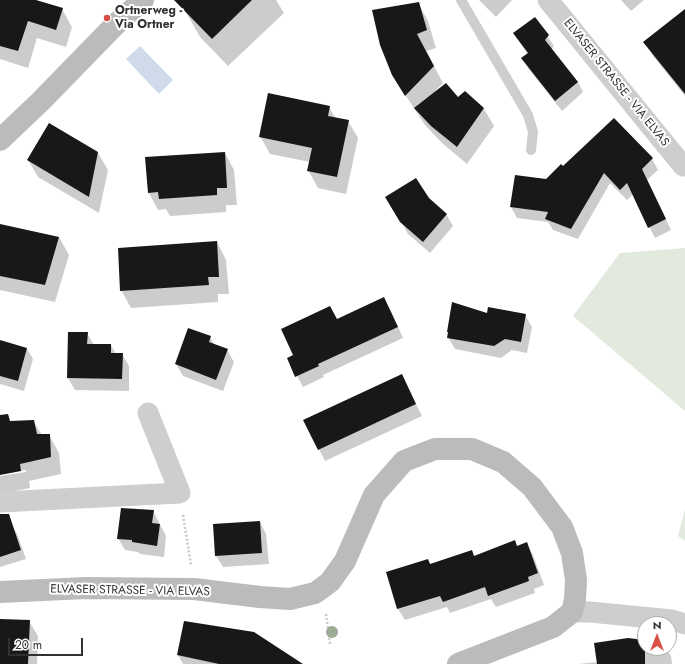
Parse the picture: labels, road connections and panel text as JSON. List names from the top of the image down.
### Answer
{
  "streets": {
    "street": ["ELVASER STRASSE - VIA ELVAS"]
  },
  "places": ["Ortnerweg - Via Ortner"],
  "scale_bar": "20 m",
  "north": "top"
}
